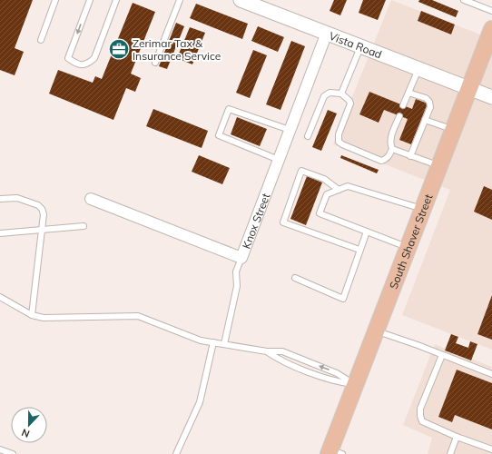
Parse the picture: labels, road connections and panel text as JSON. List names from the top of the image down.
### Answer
{
  "streets": {
    "main road": ["South Shaver Street"],
    "street": ["Vista Road", "Knox Street"]
  },
  "crossings": [
    ["Vista Road", "Knox Street"],
    ["Vista Road", "South Shaver Street"]
  ],
  "places": {
    "office": ["Zerimar Tax & Insurance Service"]
  },
  "north": "bottom"
}
